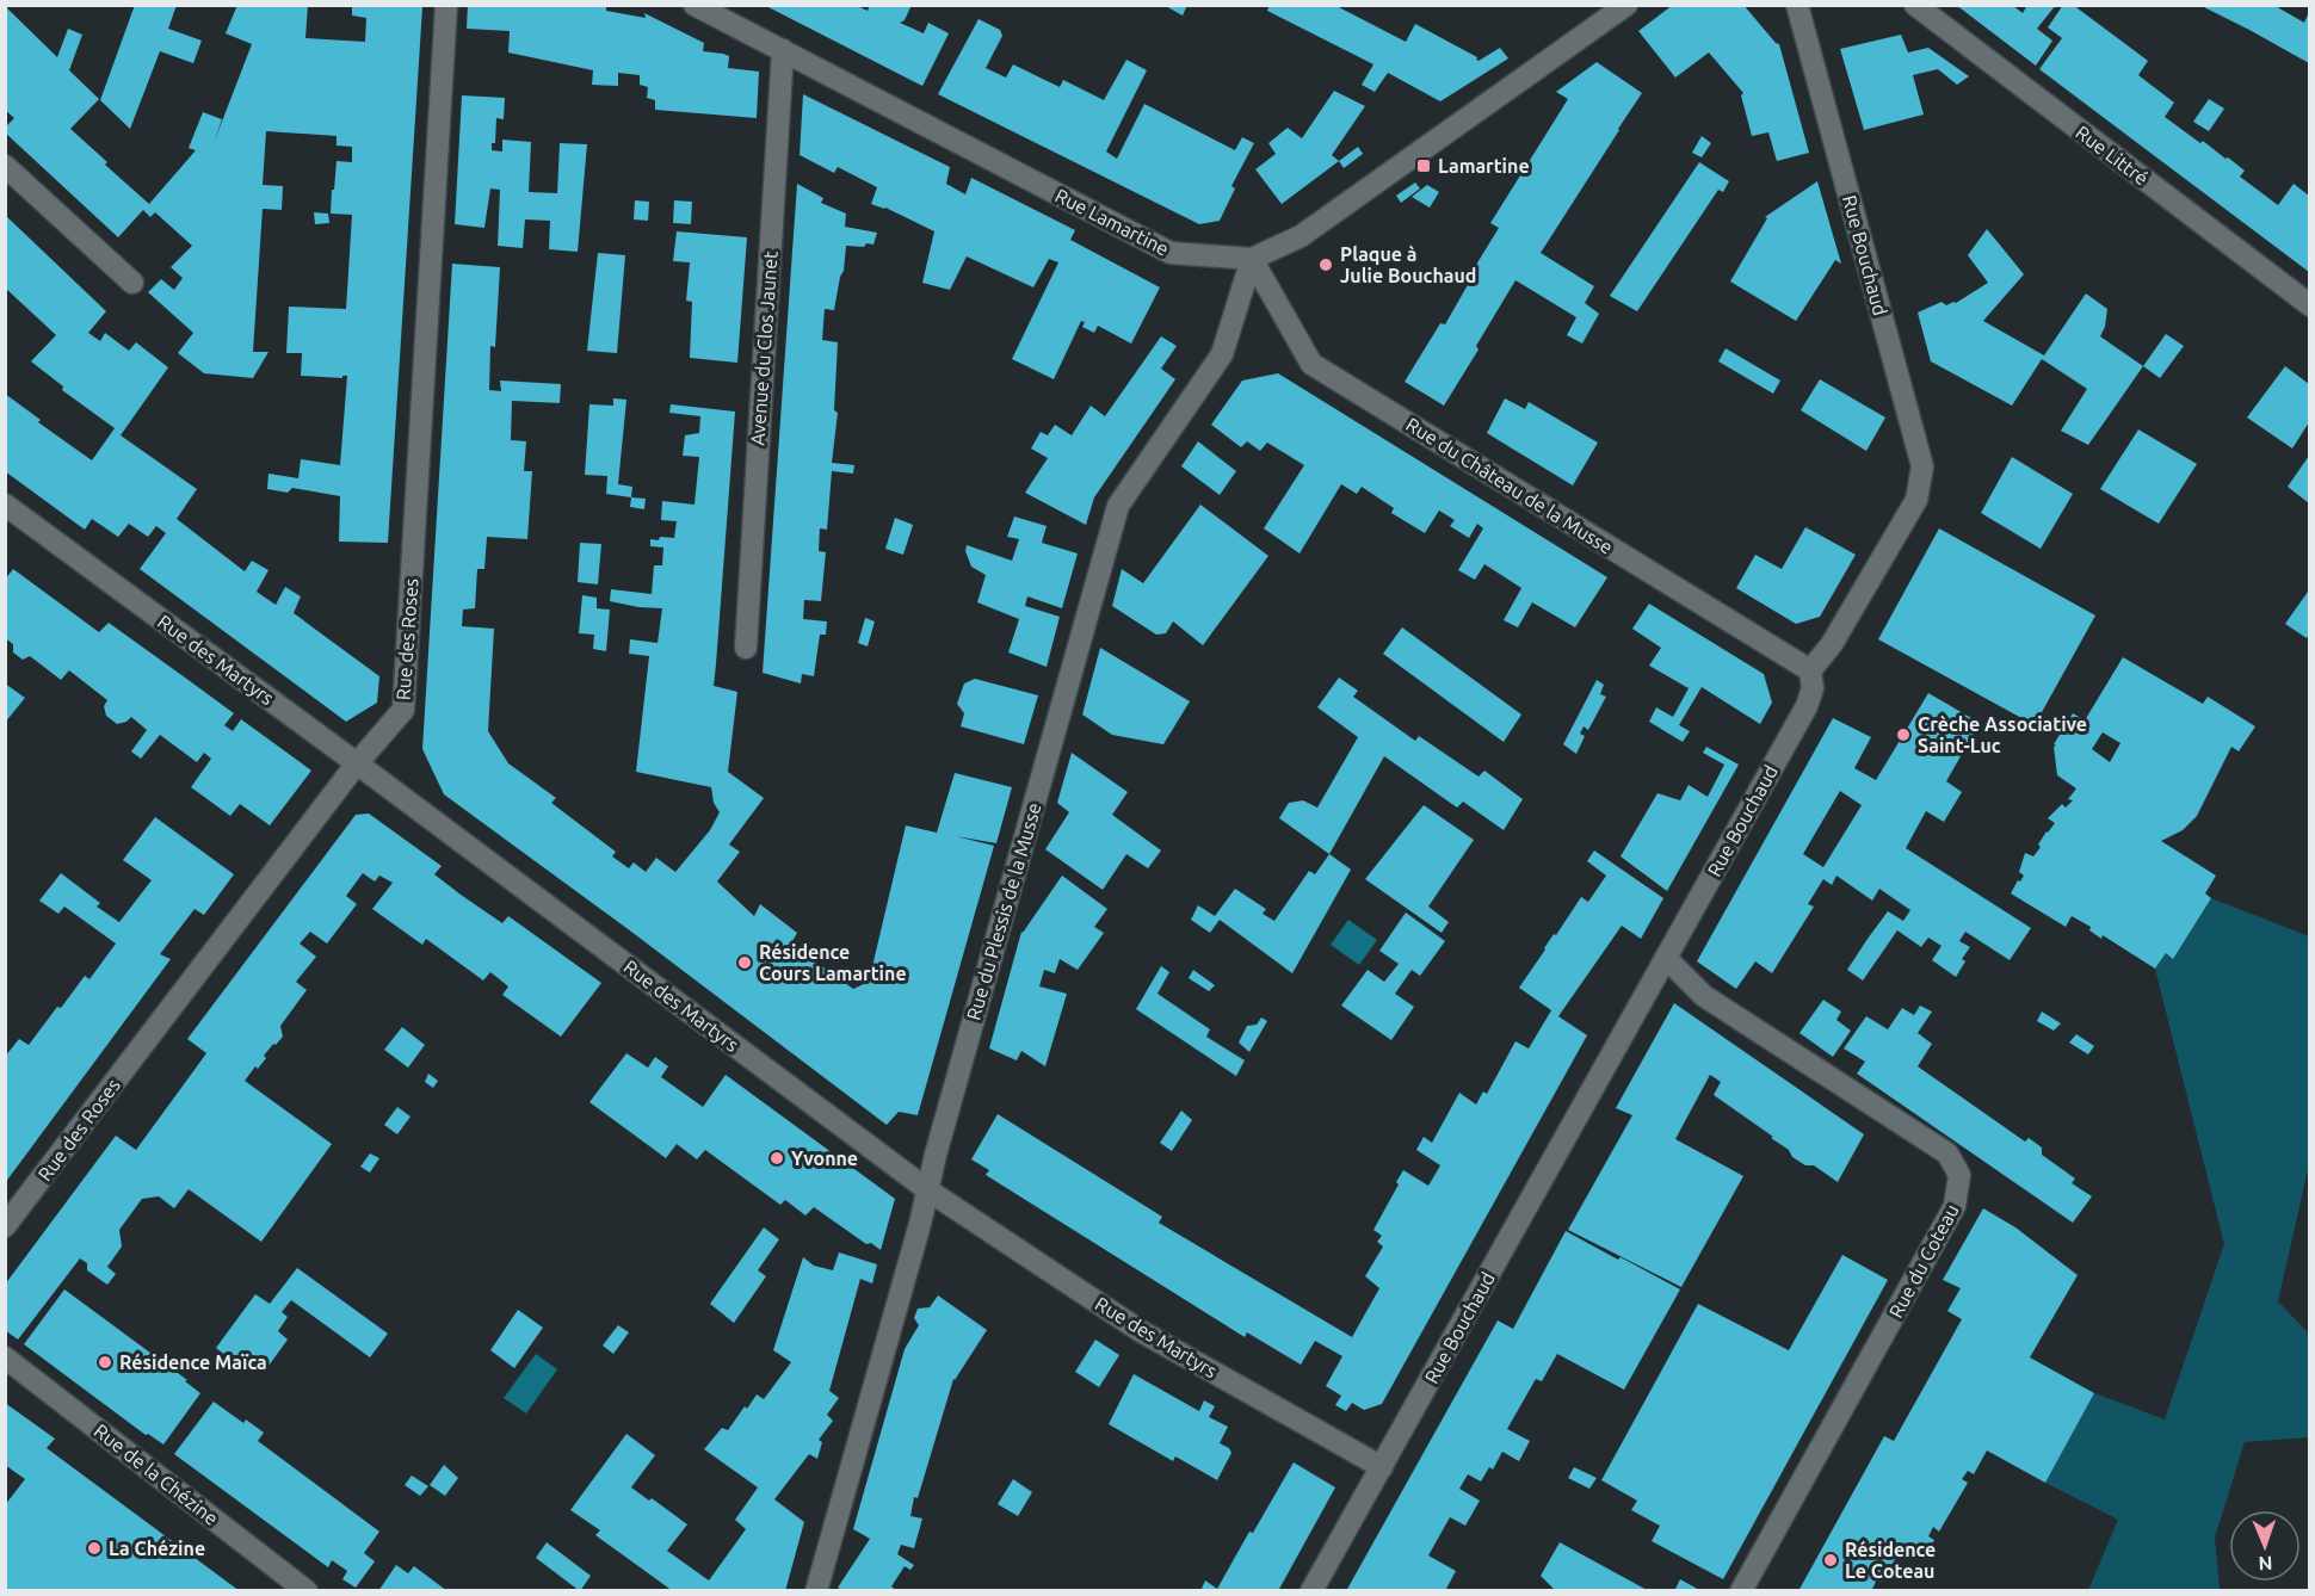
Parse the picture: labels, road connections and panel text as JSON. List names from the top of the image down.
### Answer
{
  "streets": {
    "street": [
      "Rue Littré",
      "Rue Lamartine",
      "Rue Bouchaud",
      "Avenue du Clos Jaunet",
      "Rue du Château de la Musse",
      "Rue des Roses",
      "Rue des Martyrs",
      "Rue du Plessis de la Musse",
      "Rue du Coteau",
      "Rue de la Chézine"
    ]
  },
  "crossings": [
    ["Rue Lamartine", "Avenue du Clos Jaunet"],
    ["Rue Lamartine", "Rue du Château de la Musse"],
    ["Rue Lamartine", "Rue du Plessis de la Musse"],
    ["Rue Bouchaud", "Rue du Château de la Musse"],
    ["Rue Bouchaud", "Rue des Martyrs"],
    ["Rue Bouchaud", "Rue du Coteau"],
    ["Rue du Château de la Musse", "Rue du Plessis de la Musse"],
    ["Rue des Roses", "Rue des Martyrs"],
    ["Rue des Martyrs", "Rue du Plessis de la Musse"]
  ],
  "places": {
    "transit": ["Lamartine"],
    "other": [
      "Plaque à Julie Bouchaud",
      "Crèche Associative Saint-Luc",
      "Résidence Cours Lamartine",
      "Yvonne",
      "Résidence Maïca",
      "La Chézine",
      "Résidence Le Coteau"
    ]
  },
  "north": "bottom"
}
